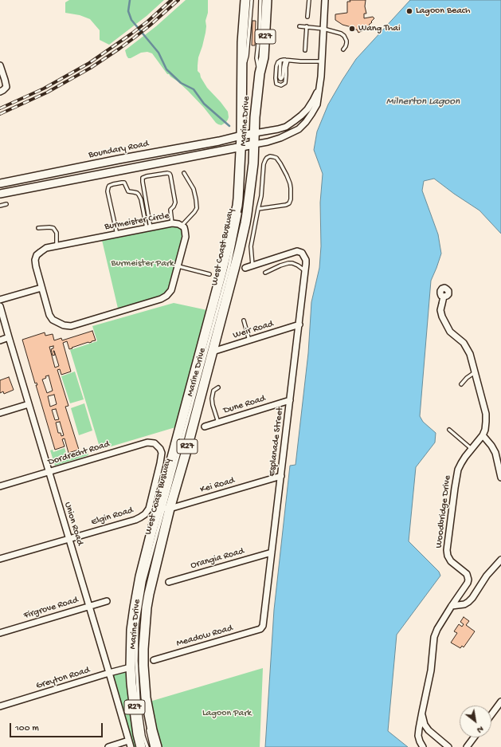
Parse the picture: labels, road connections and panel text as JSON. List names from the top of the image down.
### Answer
{
  "streets": {
    "main road": ["R27", "Marine Drive", "Boundary Road"],
    "street": [
      "Burmeister Circle",
      "Weir Road",
      "Dune Road",
      "Esplanade Street",
      "Dordrecht Road",
      "Kei Road",
      "Woodbridge Drive",
      "Elgin Road",
      "Union Road",
      "Orangia Road",
      "Firgrove Road",
      "Meadow Road",
      "Greyton Road"
    ],
    "lane": ["West Coast Busway"]
  },
  "crossings": [
    ["Marine Drive", "Boundary Road"],
    ["Marine Drive", "West Coast Busway"],
    ["Marine Drive", "Weir Road"],
    ["Marine Drive", "Kei Road"],
    ["Marine Drive", "Greyton Road"],
    ["West Coast Busway", "Kei Road"],
    ["Weir Road", "Esplanade Street"],
    ["Dune Road", "Esplanade Street"],
    ["Esplanade Street", "Kei Road"],
    ["Esplanade Street", "Orangia Road"],
    ["Esplanade Street", "Meadow Road"],
    ["Dordrecht Road", "Elgin Road"],
    ["Dordrecht Road", "Union Road"],
    ["Elgin Road", "Union Road"],
    ["Union Road", "Firgrove Road"],
    ["Union Road", "Greyton Road"]
  ],
  "water": ["Milnerton Lagoon"],
  "parks": ["Burmeister Park", "Lagoon Park"],
  "places": ["Lagoon Beach", "Wang Thai"],
  "scale_bar": "100 m",
  "north": "bottom right"
}
